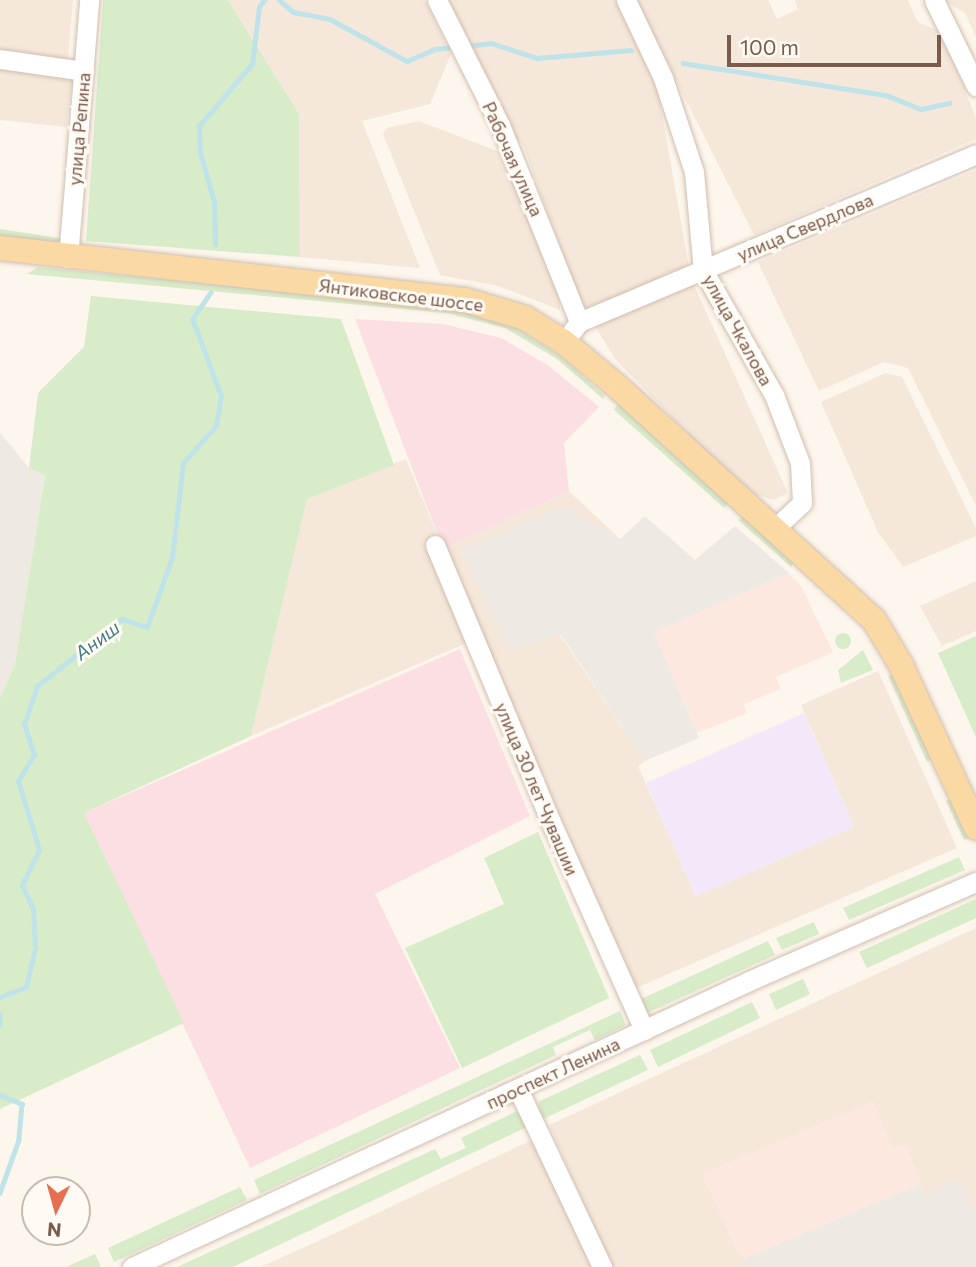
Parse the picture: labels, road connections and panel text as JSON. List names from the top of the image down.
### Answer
{
  "streets": {
    "main road": ["Янтиковское шоссе"],
    "street": [
      "улица Репина",
      "Рабочая улица",
      "улица Свердлова",
      "улица Чкалова",
      "улица 30 лет Чувашии",
      "проспект Ленина"
    ]
  },
  "crossings": [
    ["улица Репина", "Янтиковское шоссе"],
    ["Рабочая улица", "улица Свердлова"],
    ["улица Свердлова", "улица Чкалова"],
    ["Янтиковское шоссе", "улица Чкалова"],
    ["улица 30 лет Чувашии", "проспект Ленина"]
  ],
  "water": ["Аниш"],
  "scale_bar": "100 m",
  "north": "bottom"
}
